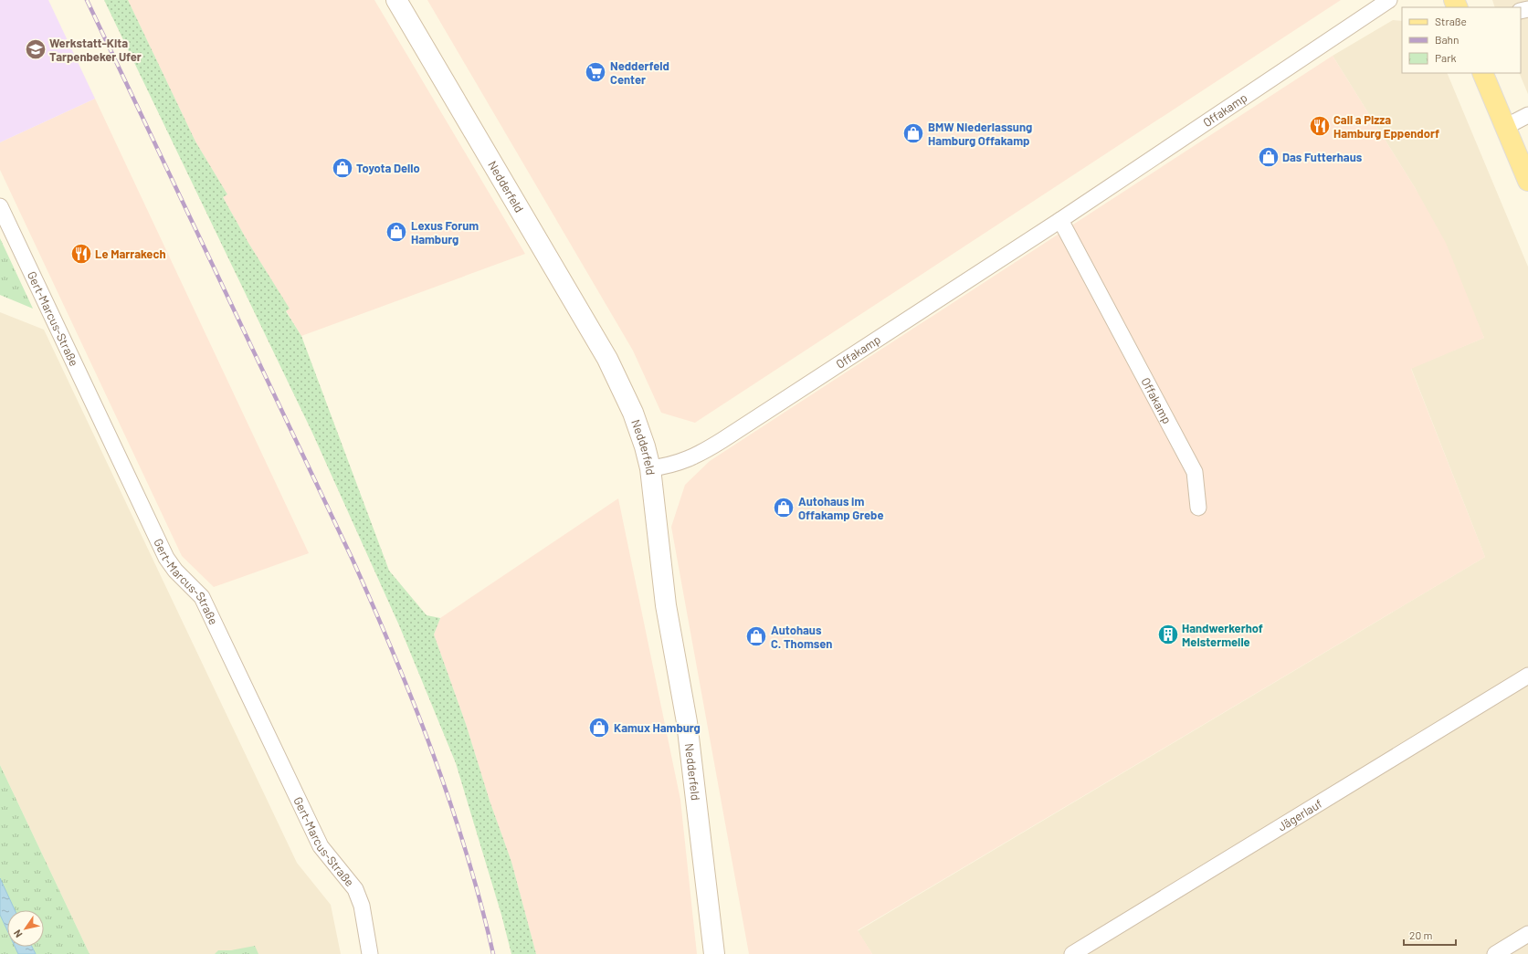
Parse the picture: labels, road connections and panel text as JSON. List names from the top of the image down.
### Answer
{
  "streets": {
    "main road": ["Nedderfeld"],
    "street": ["Offakamp", "Gert-Marcus-Straße", "Jägerlauf"]
  },
  "crossings": [
    ["Offakamp", "Nedderfeld"]
  ],
  "places": {
    "school or university": ["Werkstatt-Kita Tarpenbeker Ufer"],
    "supermarket": ["Nedderfeld Center"],
    "restaurant": ["Call a Pizza Hamburg Eppendorf", "Le Marrakech"],
    "shop": [
      "BMW Niederlassung Hamburg Offakamp",
      "Das Futterhaus",
      "Toyota Dello",
      "Lexus Forum Hamburg",
      "Autohaus im Offakamp Grebe",
      "Autohaus C. Thomsen",
      "Kamux Hamburg"
    ],
    "building": ["Handwerkerhof Meistermeile"]
  },
  "legend": ["Straße", "Bahn", "Park"],
  "scale_bar": "20 m",
  "north": "bottom left"
}
